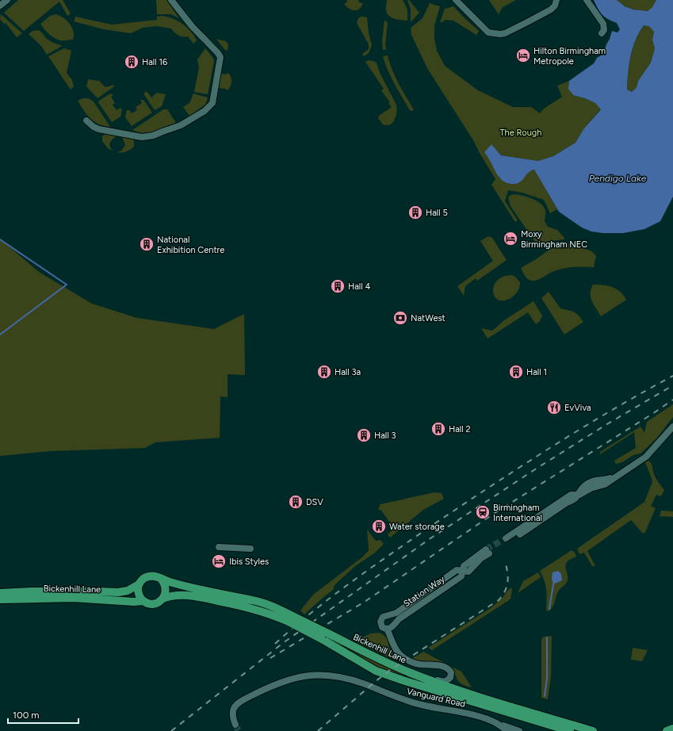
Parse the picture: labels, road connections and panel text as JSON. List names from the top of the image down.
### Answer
{
  "streets": {
    "main road": ["Bickenhill Lane"],
    "street": ["Station Way", "Vanguard Road"]
  },
  "water": ["Pendigo Lake"],
  "parks": ["The Rough"],
  "places": {
    "hotel": ["Hilton Birmingham Metropole", "Moxy Birmingham NEC", "Ibis Styles"],
    "building": [
      "Hall 16",
      "Hall 5",
      "National Exhibition Centre",
      "Hall 4",
      "Hall 3a",
      "Hall 1",
      "Hall 2",
      "Hall 3",
      "DSV",
      "Water storage"
    ],
    "bank": ["NatWest"],
    "restaurant": ["EvViva"],
    "station": ["Birmingham International"]
  },
  "scale_bar": "100 m"
}
